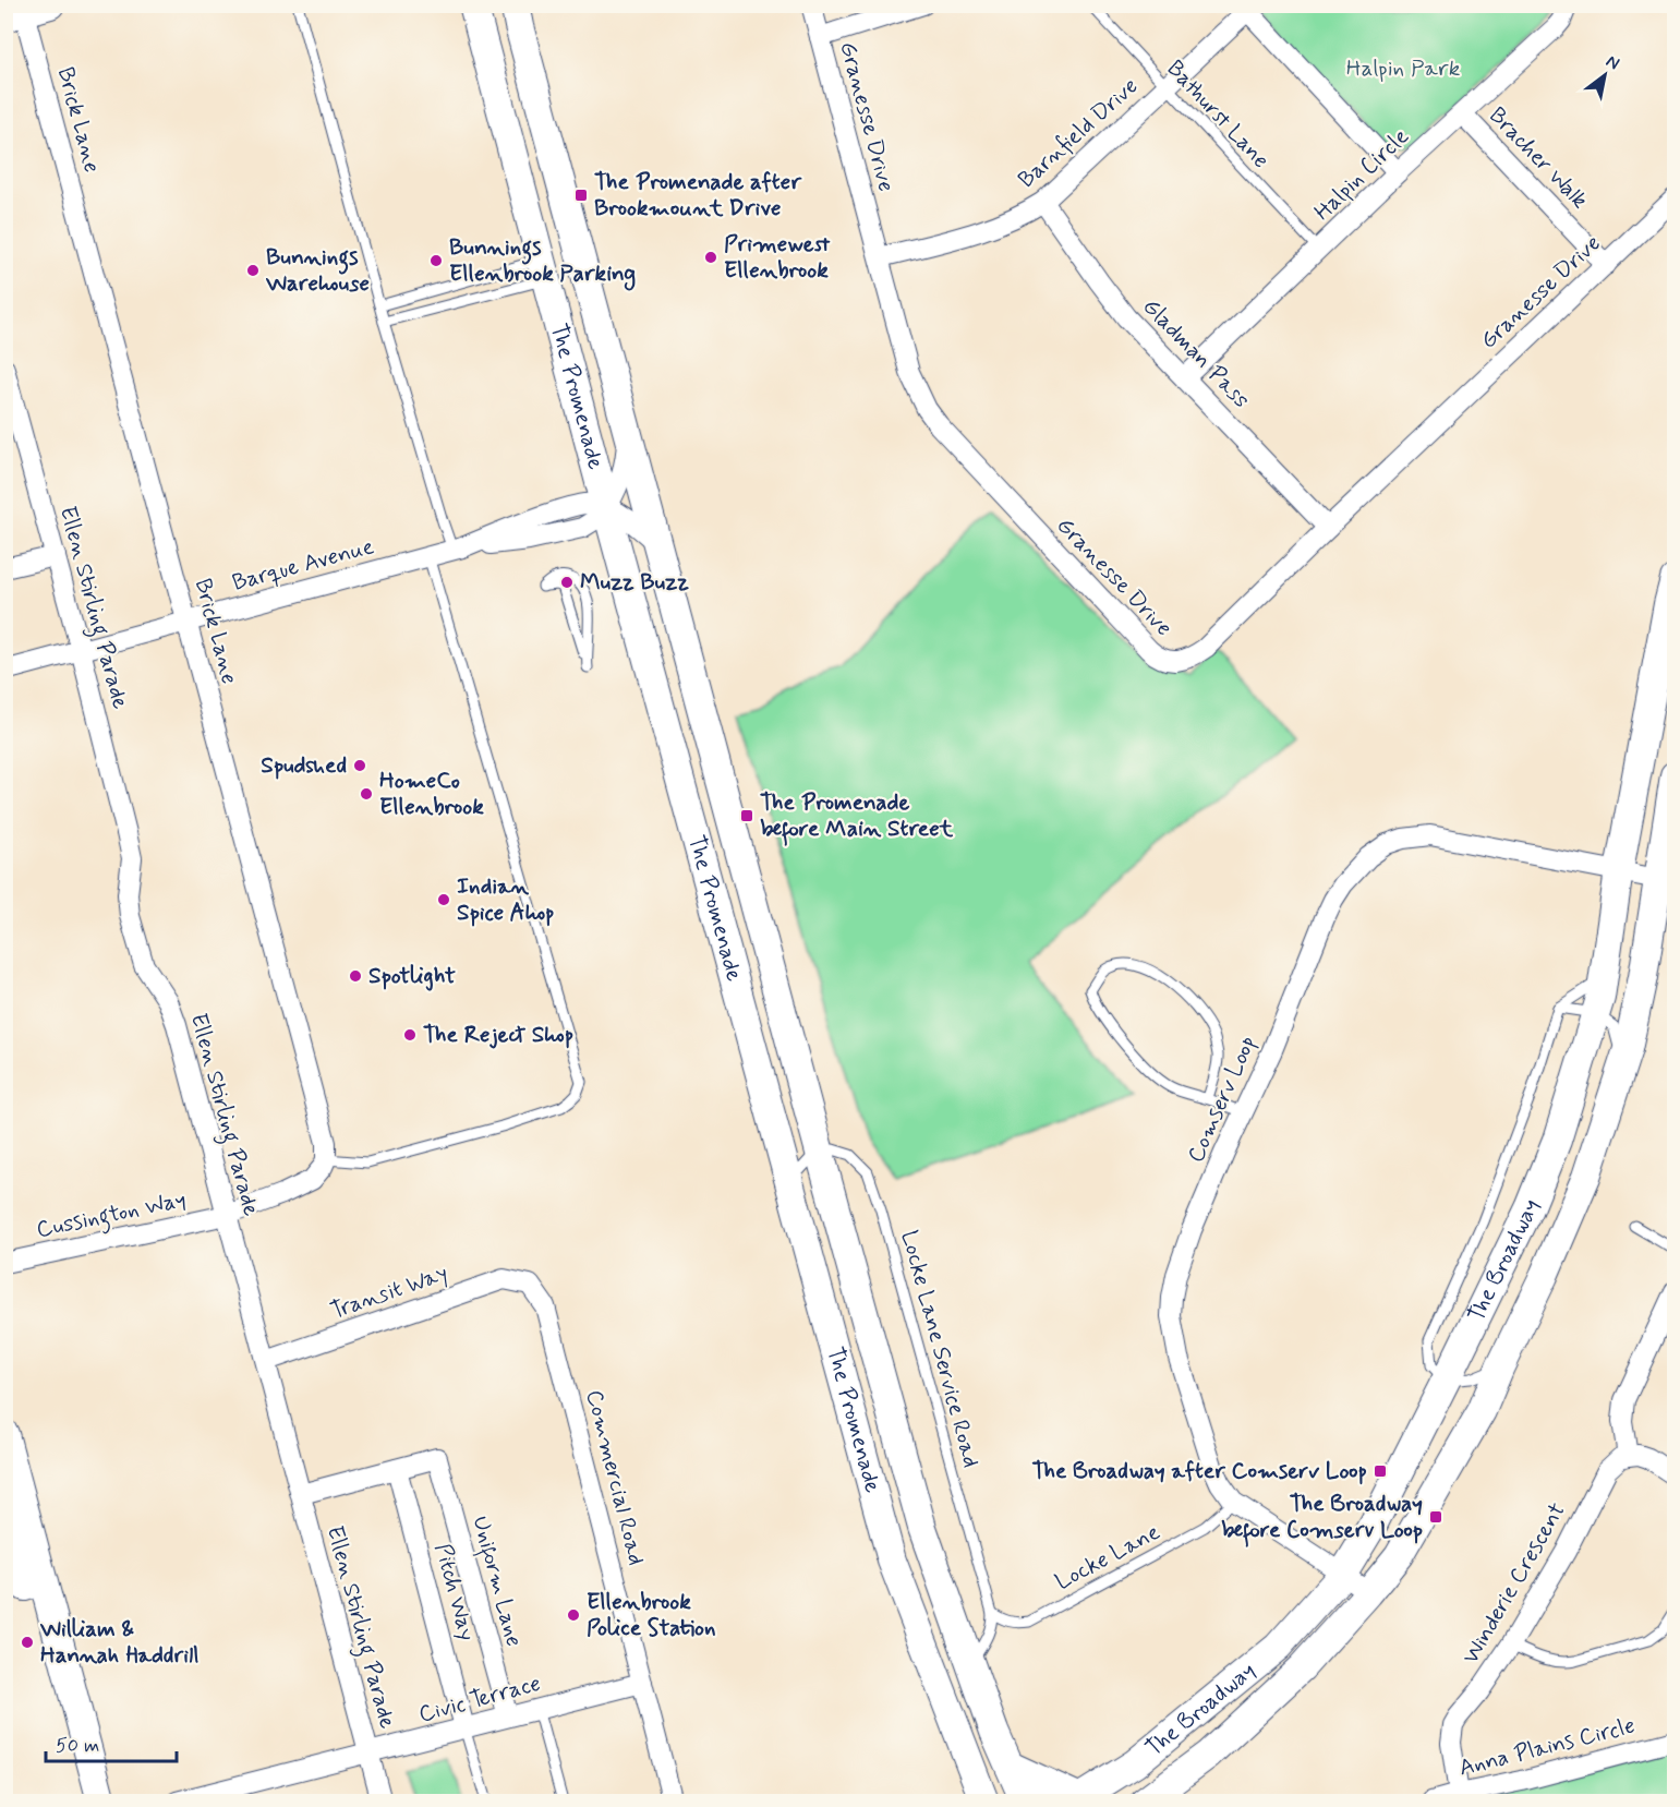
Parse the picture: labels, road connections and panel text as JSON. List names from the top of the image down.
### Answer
{
  "streets": {
    "main road": ["The Promenade", "The Broadway"],
    "street": [
      "Granesse Drive",
      "Brick Lane",
      "Barnfield Drive",
      "Bracher Walk",
      "Halpin Circle",
      "Gladman Pass",
      "Barque Avenue",
      "Ellen Stirling Parade",
      "Comserv Loop",
      "Cussington Way",
      "Transit Way",
      "Commercial Road",
      "Uniform Lane",
      "Winderie Crescent",
      "Pitch Way",
      "Civic Terrace",
      "Anna Plains Circle"
    ],
    "lane": ["Bathurst Lane", "Locke Lane Service Road", "Locke Lane"]
  },
  "crossings": [
    ["Bathurst Lane", "Barnfield Drive"],
    ["Bathurst Lane", "Halpin Circle"],
    ["Granesse Drive", "Barnfield Drive"],
    ["Granesse Drive", "Bracher Walk"],
    ["Granesse Drive", "Gladman Pass"],
    ["Brick Lane", "Barque Avenue"],
    ["Barnfield Drive", "Gladman Pass"],
    ["Bracher Walk", "Halpin Circle"],
    ["Halpin Circle", "Gladman Pass"],
    ["The Promenade", "Barque Avenue"],
    ["The Promenade", "Locke Lane Service Road"],
    ["Barque Avenue", "Ellen Stirling Parade"],
    ["Ellen Stirling Parade", "Cussington Way"],
    ["Ellen Stirling Parade", "Transit Way"],
    ["Ellen Stirling Parade", "Civic Terrace"],
    ["Comserv Loop", "The Broadway"],
    ["Comserv Loop", "Locke Lane"],
    ["Transit Way", "Commercial Road"],
    ["Locke Lane Service Road", "Locke Lane"],
    ["Commercial Road", "Civic Terrace"],
    ["Uniform Lane", "Pitch Way"],
    ["Uniform Lane", "Civic Terrace"],
    ["Winderie Crescent", "Anna Plains Circle"],
    ["Pitch Way", "Civic Terrace"]
  ],
  "parks": ["Halpin Park"],
  "places": {
    "transit": [
      "The Promenade after Brookmount Drive",
      "The Promenade before Main Street",
      "The Broadway after Comserv Loop",
      "The Broadway before Comserv Loop"
    ],
    "other": [
      "Primewest Ellenbrook",
      "Bunnings Ellenbrook Parking",
      "Bunnings Warehouse",
      "Muzz Buzz",
      "Spudshed",
      "HomeCo Ellenbrook",
      "Indian Spice Ahop",
      "Spotlight",
      "The Reject Shop",
      "Ellenbrook Police Station",
      "William & Hannah Haddrill"
    ]
  },
  "scale_bar": "50 m",
  "north": "top right"
}
